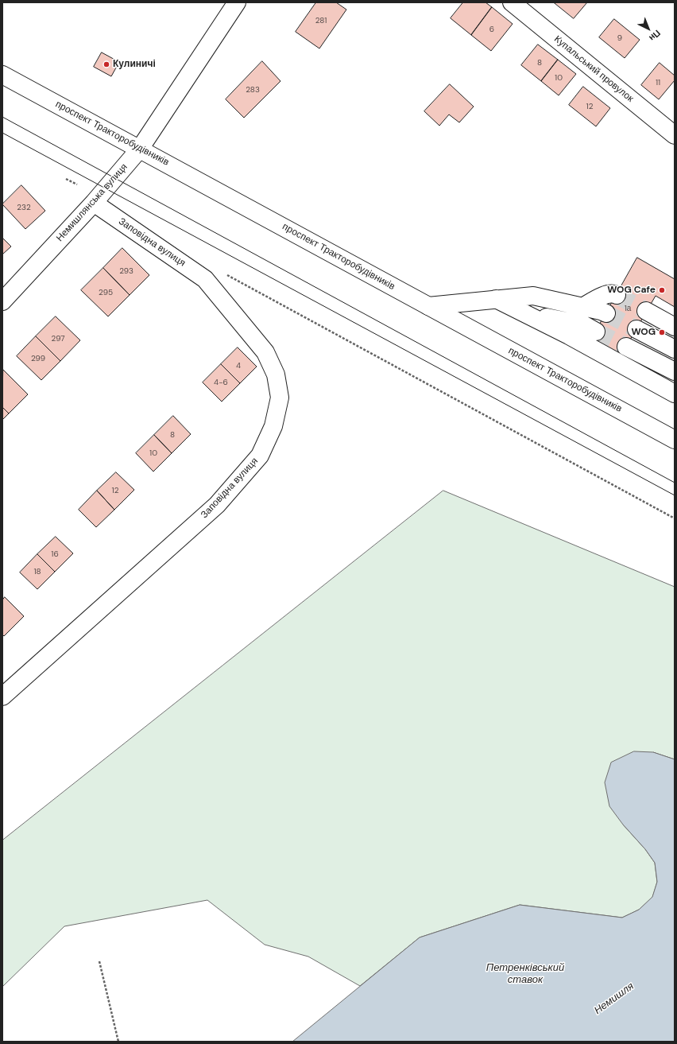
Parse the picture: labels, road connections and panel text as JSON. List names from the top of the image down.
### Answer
{
  "streets": {
    "street": [
      "Купальський провулок",
      "проспект Тракторобудівників",
      "Немишлянська вулиця",
      "Заповідна вулиця"
    ]
  },
  "crossings": [
    ["проспект Тракторобудівників", "Немишлянська вулиця"],
    ["Немишлянська вулиця", "Заповідна вулиця"]
  ],
  "water": ["Петренківський ставок", "Немишля"],
  "places": ["Кулиничі", "WOG Cafe", "WOG"],
  "house_numbers": [
    "281",
    "6",
    "9",
    "8",
    "10",
    "11",
    "283",
    "12",
    "232",
    "293",
    "295",
    "1а",
    "297",
    "299",
    "4",
    "4-6",
    "8",
    "10",
    "12",
    "16",
    "18"
  ],
  "north": "bottom right"
}
